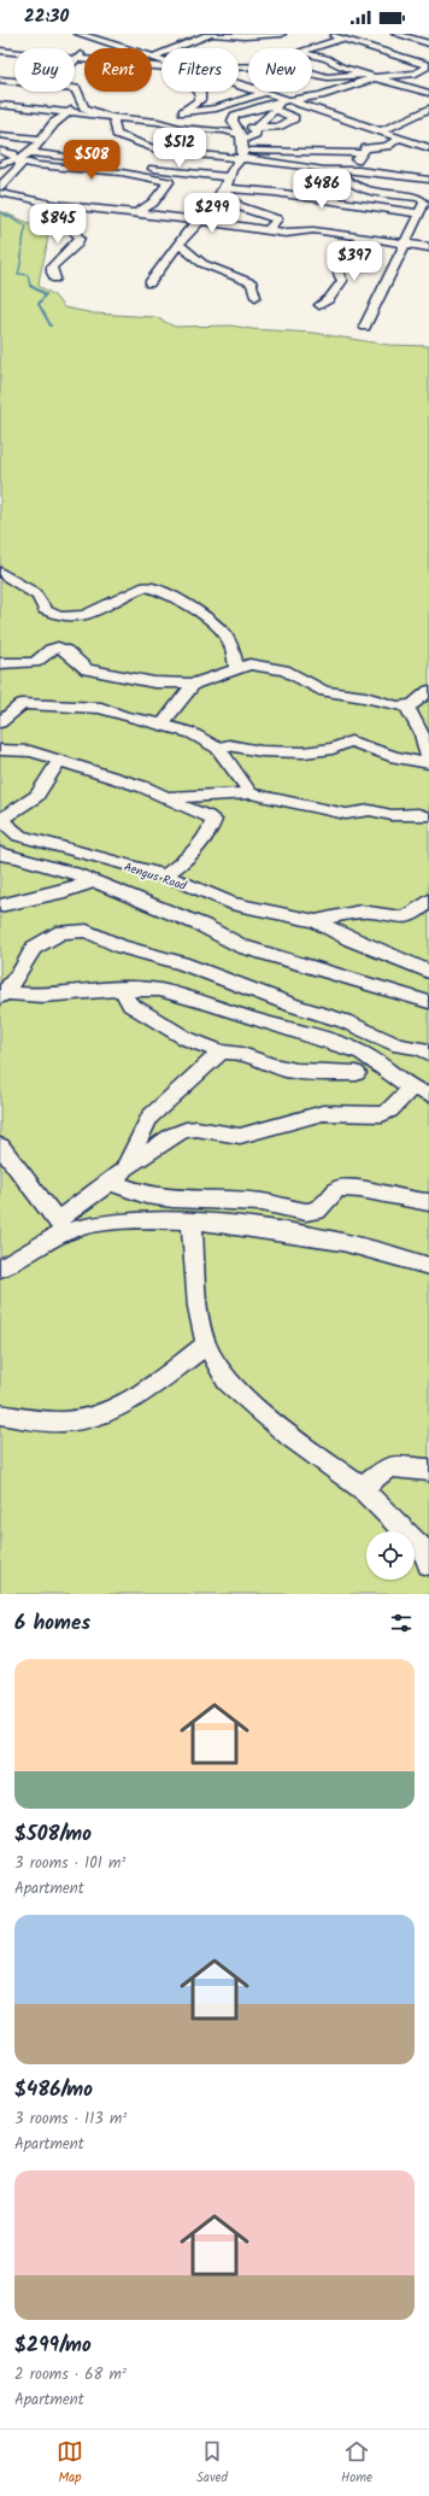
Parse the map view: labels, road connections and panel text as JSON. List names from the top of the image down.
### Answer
{
  "streets": {
    "street": ["Aengus Road"]
  },
  "page": {
    "status": "22:30",
    "chip": [
      "Buy",
      "Rent",
      "Filters",
      "New"
    ],
    "price": [
      "$512",
      "$508",
      "$486",
      "$299",
      "$845",
      "$397"
    ],
    "heading": "6 homes",
    "list": [
      {
        "name": "$508/mo",
        "note": "3 rooms · 101 m² · Apartment"
      },
      {
        "name": "$486/mo",
        "note": "3 rooms · 113 m² · Apartment"
      },
      {
        "name": "$299/mo",
        "note": "2 rooms · 68 m² · Apartment"
      }
    ],
    "tabs": ["Map", "Saved", "Home"]
  }
}
